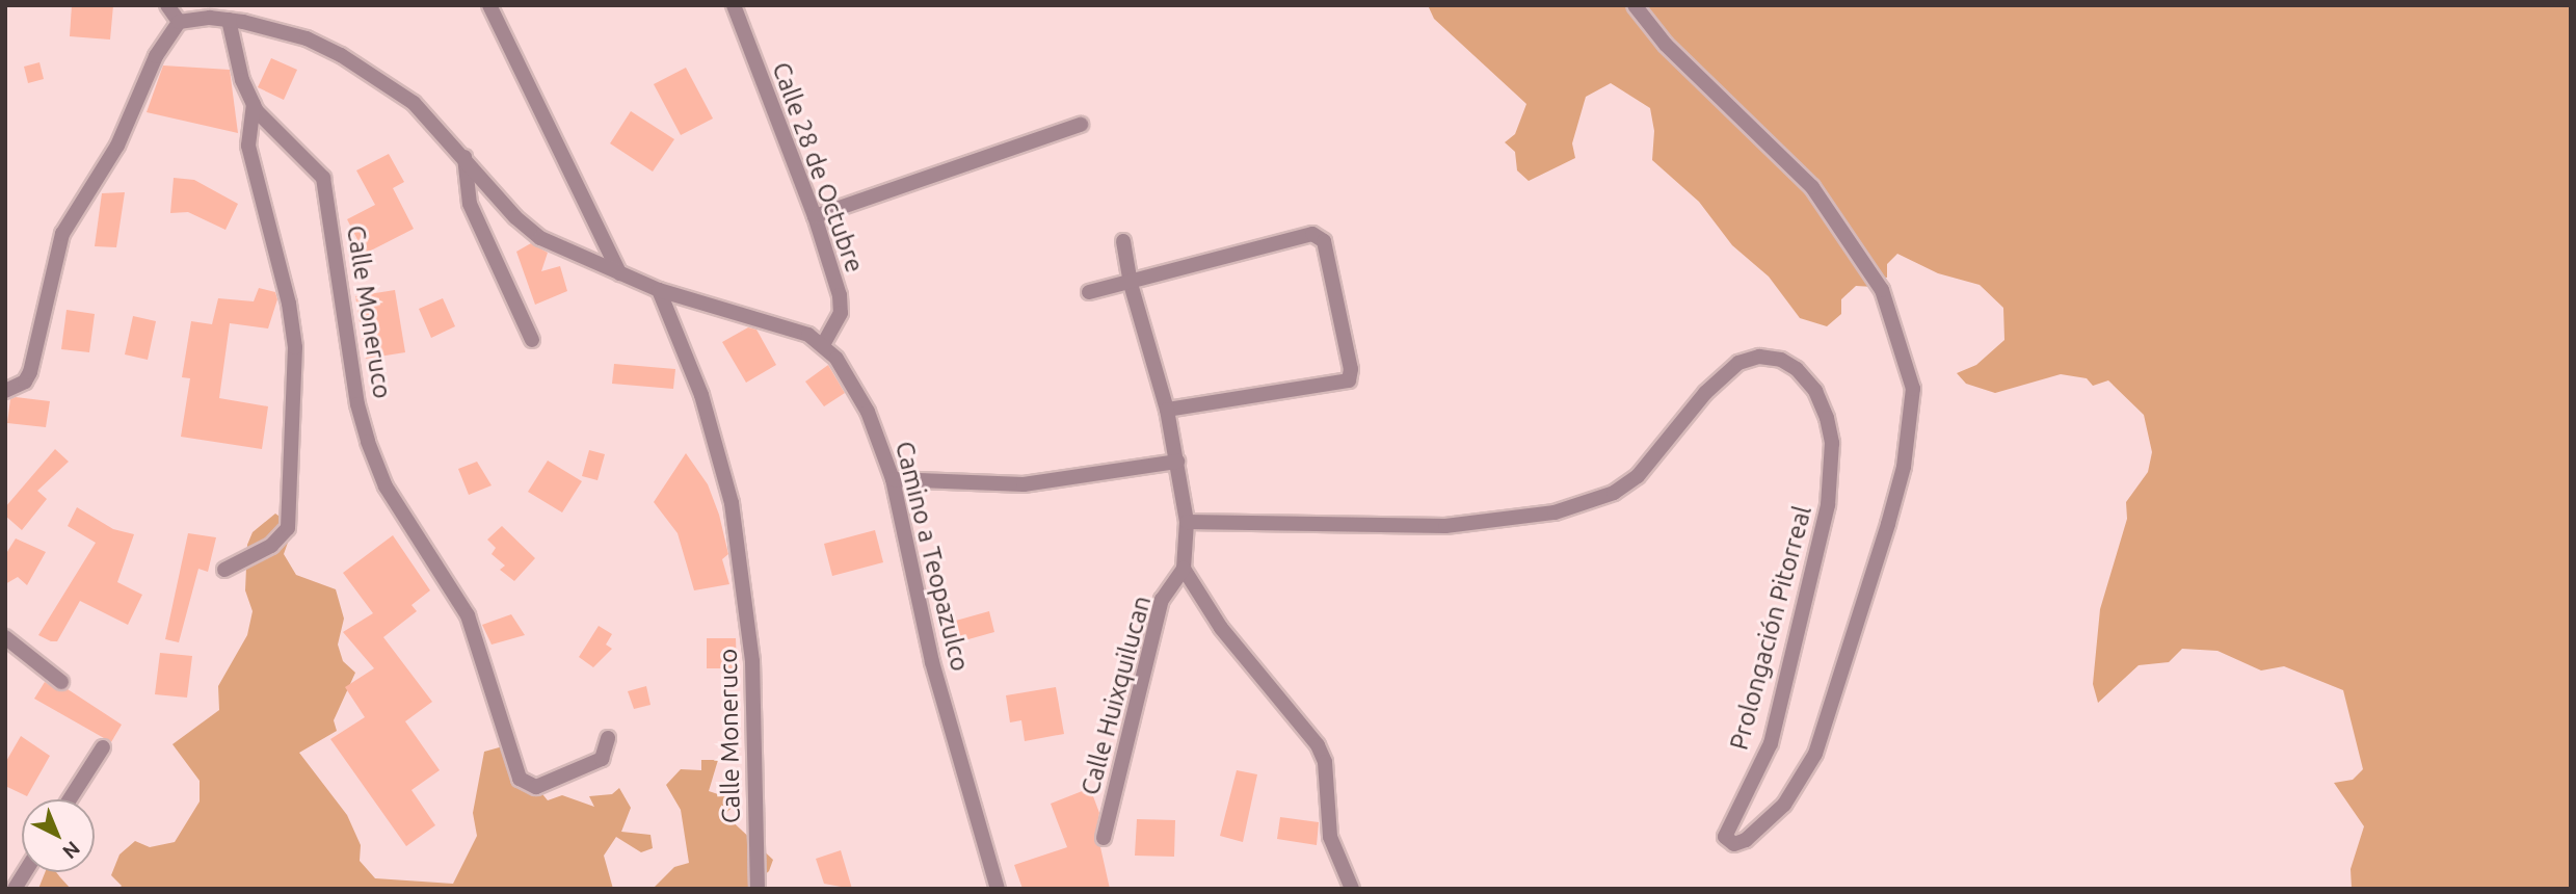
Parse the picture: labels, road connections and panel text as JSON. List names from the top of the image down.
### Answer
{
  "streets": {
    "street": [
      "Calle 28 de Octubre",
      "Calle Moneruco",
      "Camino a Teopazulco",
      "Prolongación Pitorreal",
      "Calle Huixquilucan"
    ]
  },
  "crossings": [
    ["Calle 28 de Octubre", "Camino a Teopazulco"]
  ],
  "north": "bottom right"
}
